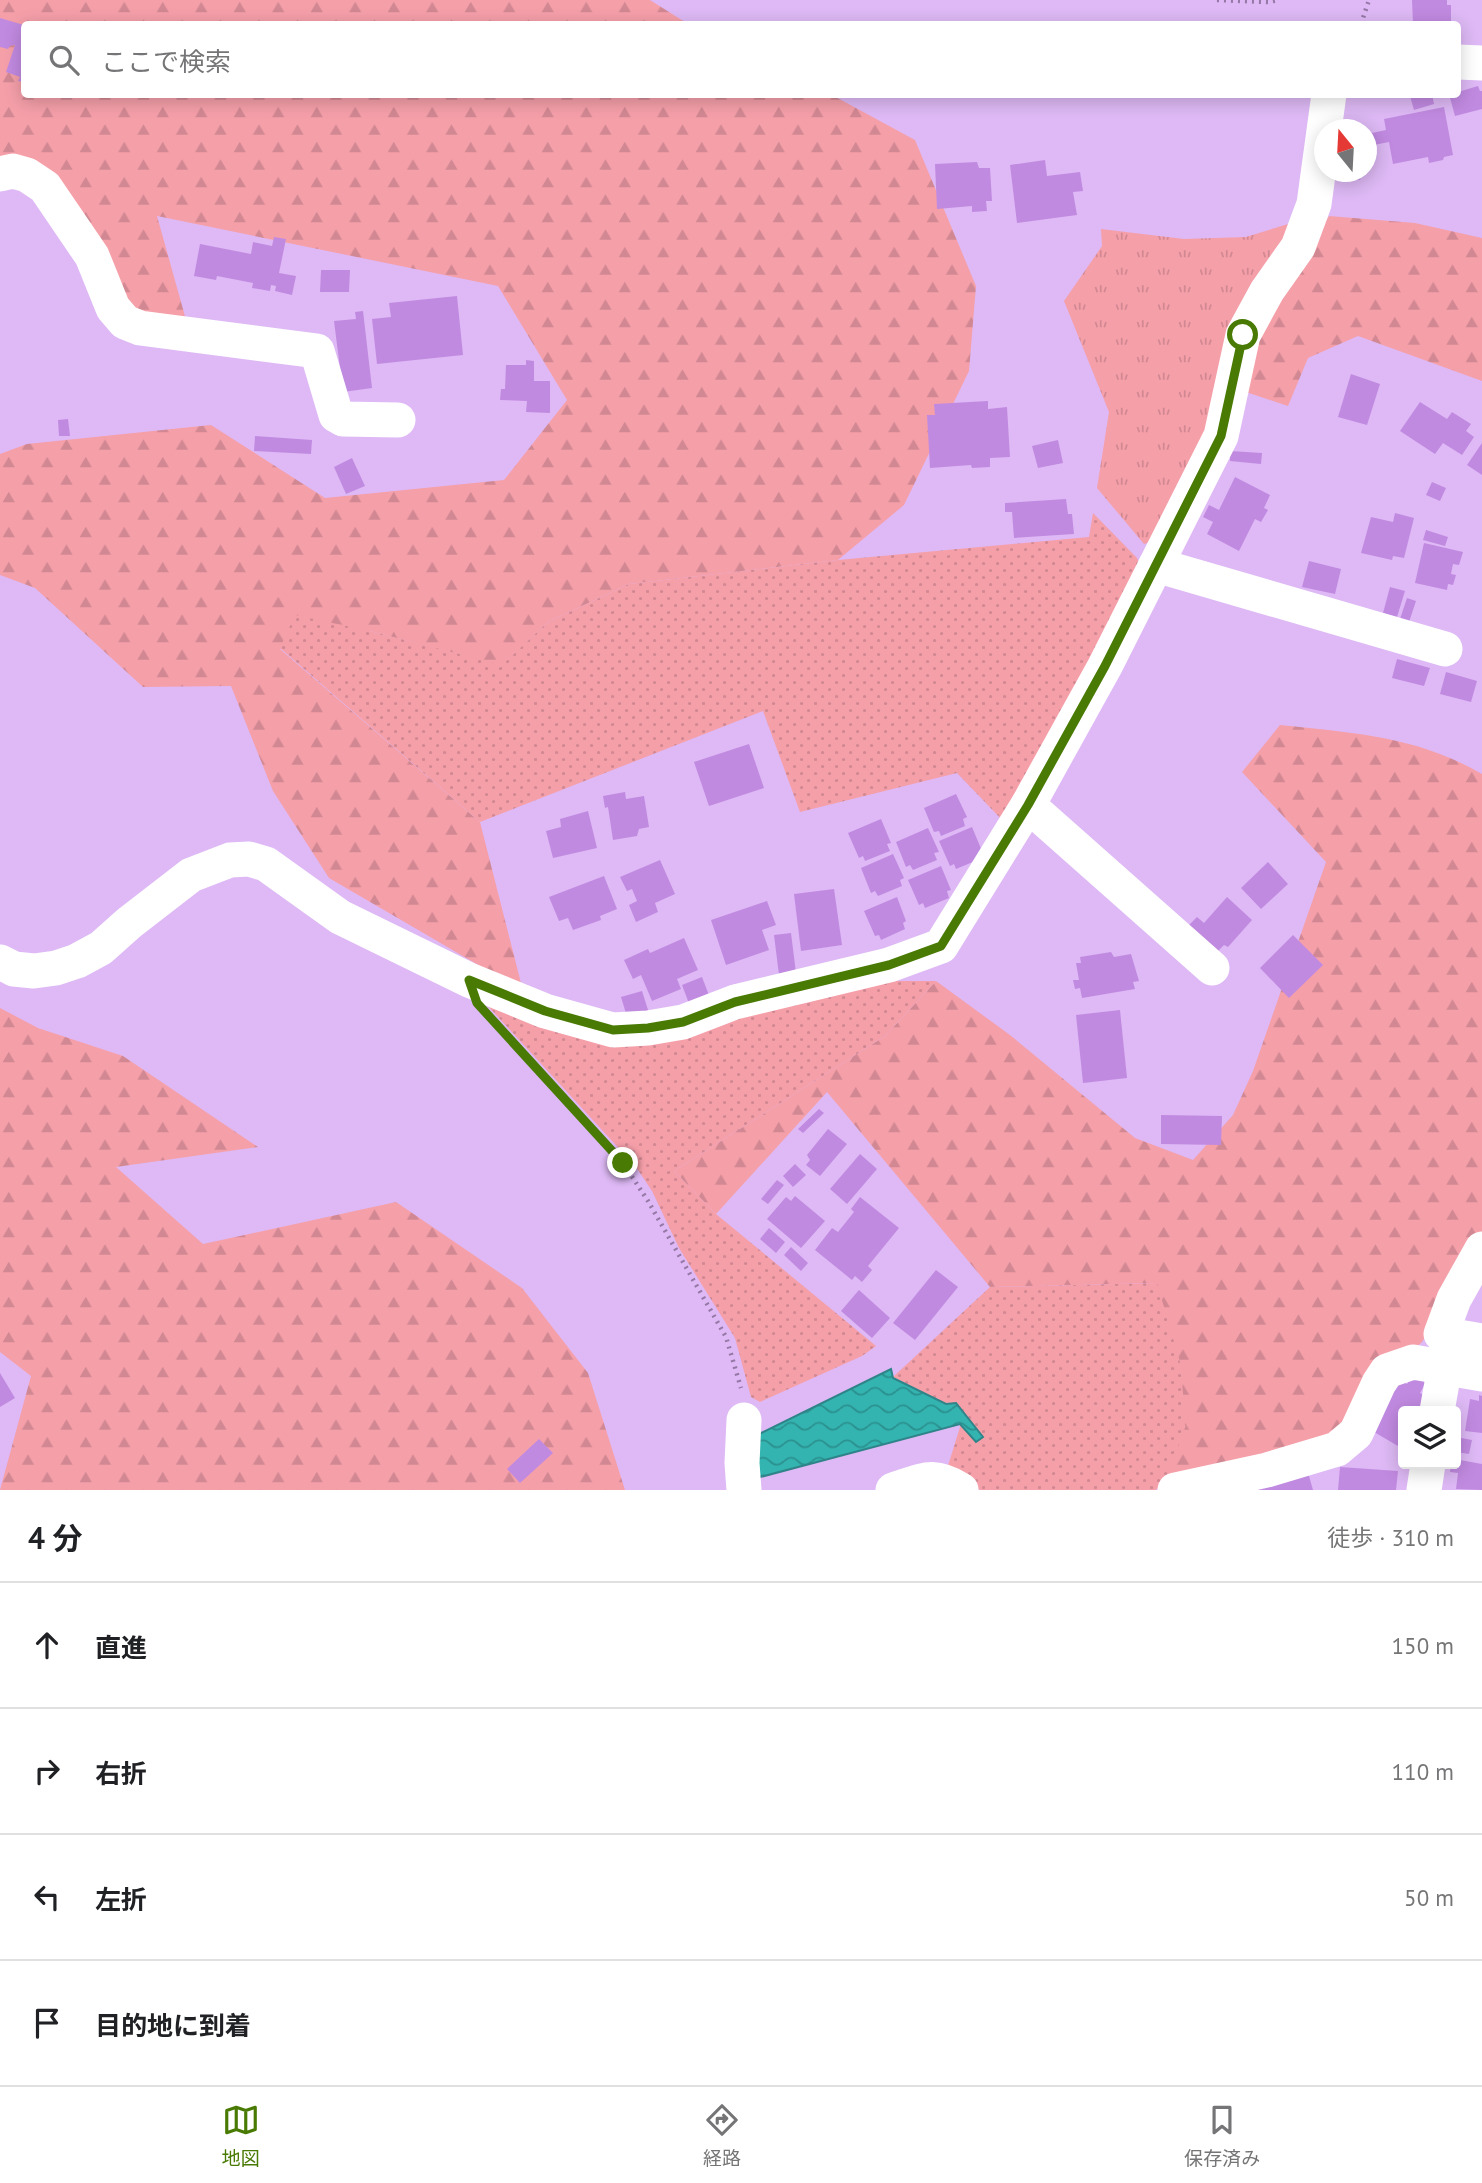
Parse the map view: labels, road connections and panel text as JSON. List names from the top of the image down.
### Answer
{
  "north": "top",
  "page": {
    "search": "ここで検索",
    "heading": ["4 分", "徒歩 · 310 m"],
    "list": [
      ["直進", "150 m"],
      ["右折", "110 m"],
      ["左折", "50 m"],
      "目的地に到着"
    ],
    "nav": ["地図", "経路", "保存済み"]
  }
}
